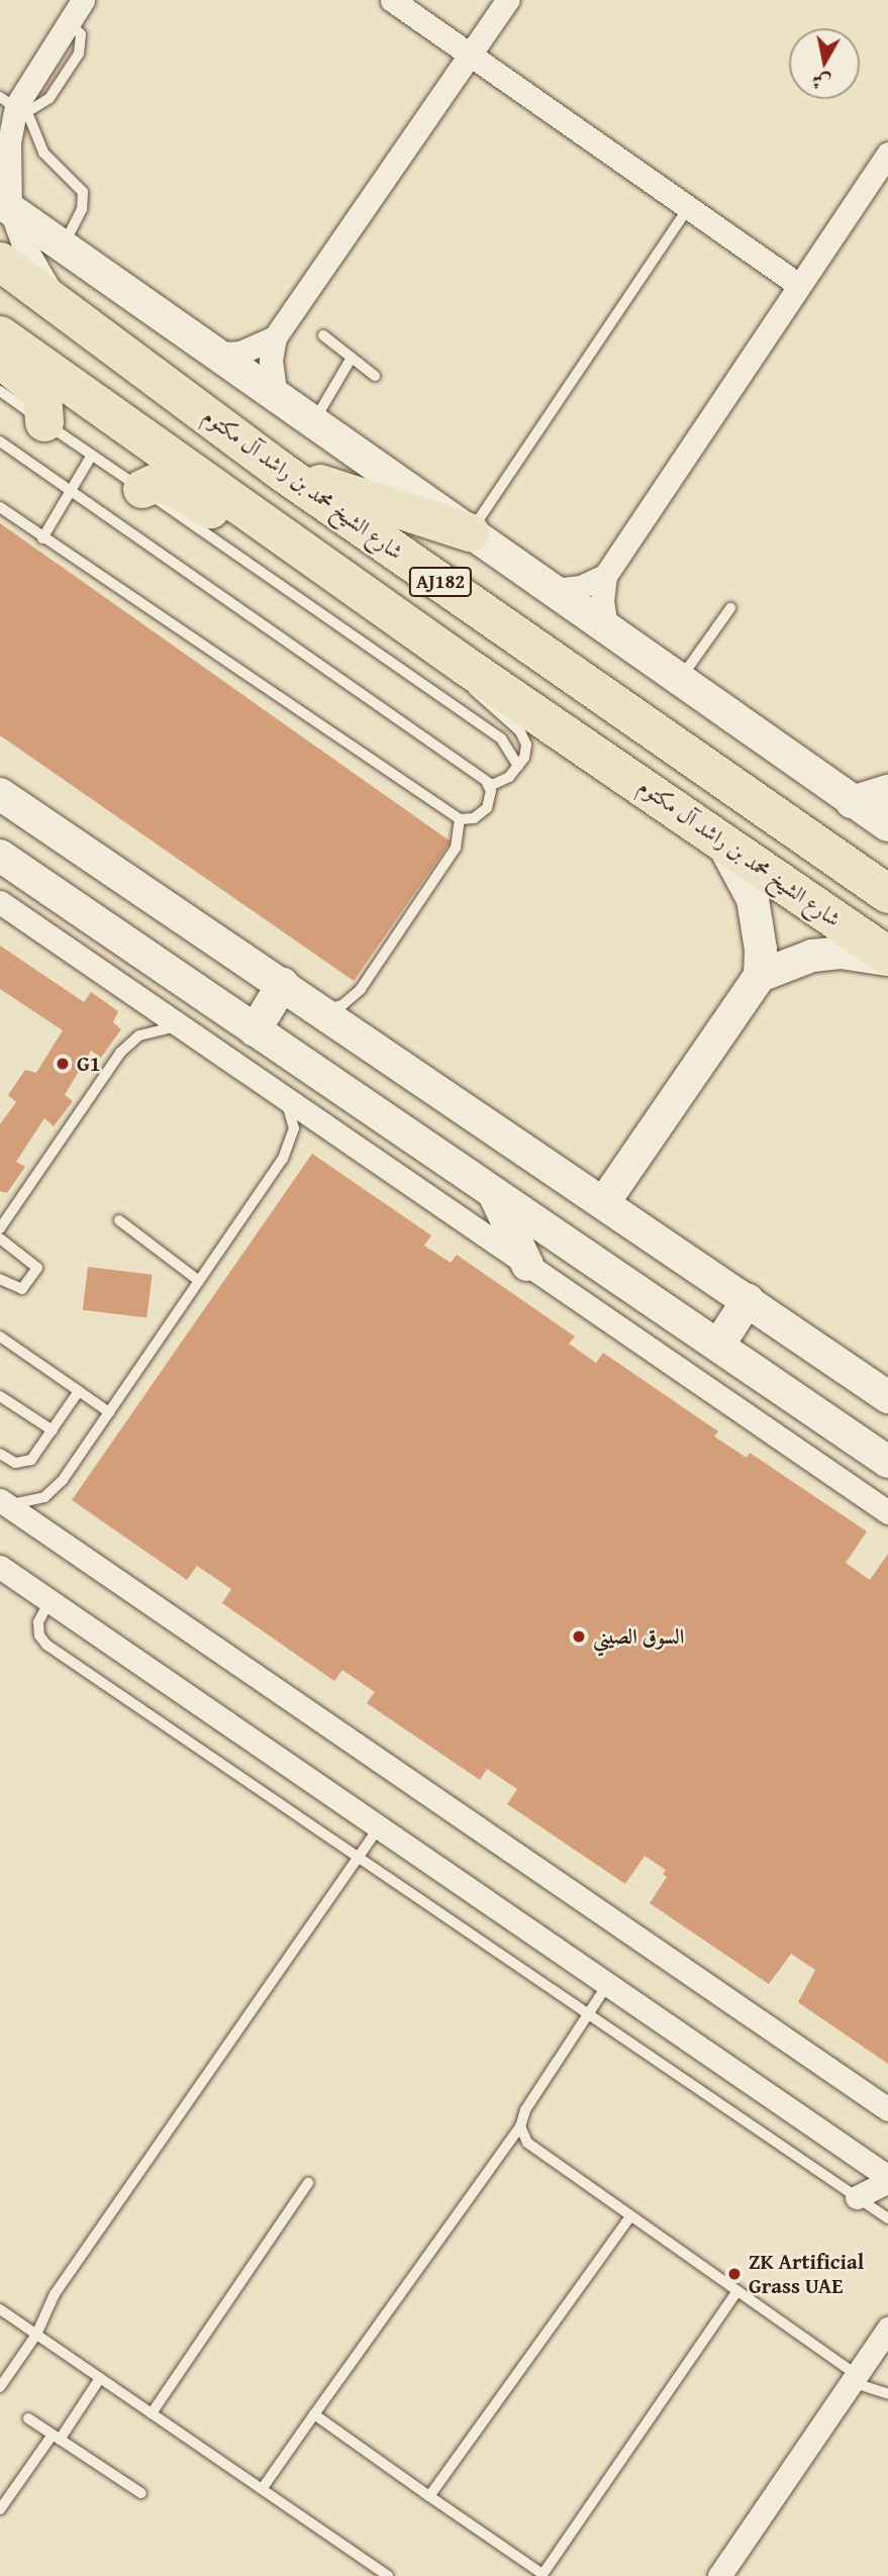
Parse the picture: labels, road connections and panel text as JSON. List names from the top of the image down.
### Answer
{
  "streets": {
    "highway": ["شارع الشيخ محمد بن راشد آل مكتوم", "AJ182"]
  },
  "places": ["G1", "السوق الصيني", "ZK Artificial Grass UAE"],
  "north": "bottom"
}
